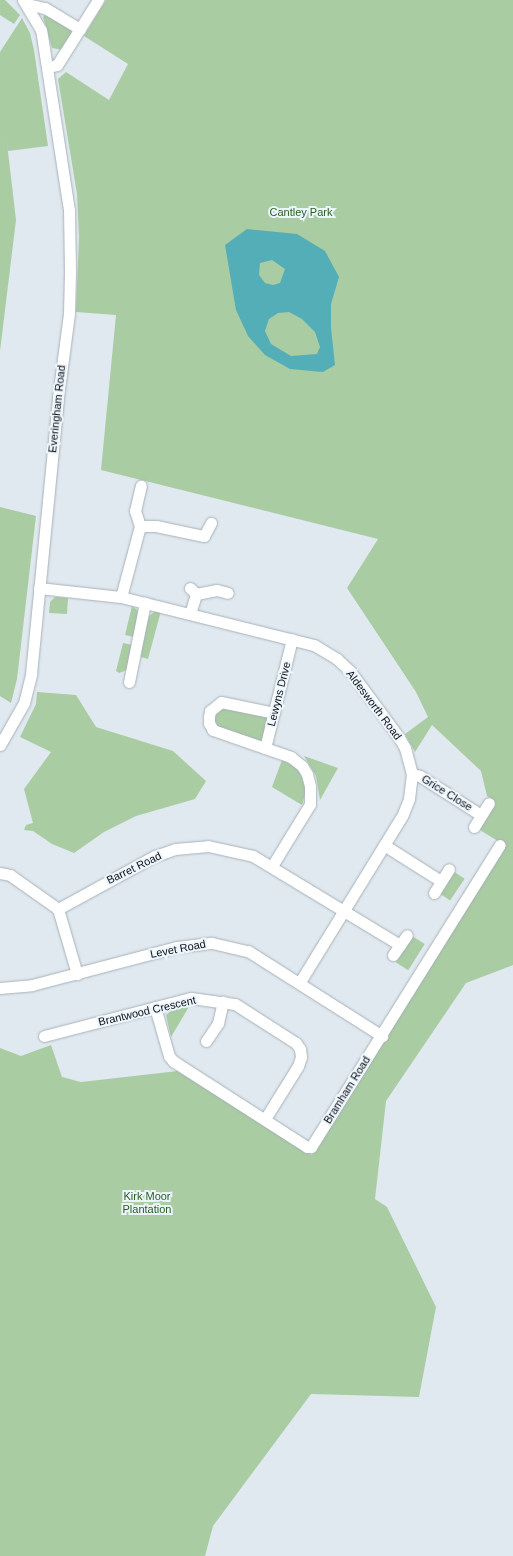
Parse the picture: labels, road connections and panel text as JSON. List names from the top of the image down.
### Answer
{
  "streets": {
    "street": [
      "Everingham Road",
      "Lewyns Drive",
      "Aldesworth Road",
      "Grice Close",
      "Barret Road",
      "Levet Road",
      "Brantwood Crescent",
      "Bramham Road"
    ]
  },
  "crossings": [
    ["Everingham Road", "Aldesworth Road"],
    ["Lewyns Drive", "Aldesworth Road"],
    ["Aldesworth Road", "Grice Close"],
    ["Aldesworth Road", "Barret Road"],
    ["Aldesworth Road", "Levet Road"],
    ["Levet Road", "Bramham Road"],
    ["Brantwood Crescent", "Bramham Road"]
  ],
  "parks": ["Cantley Park", "Kirk Moor Plantation"]
}
